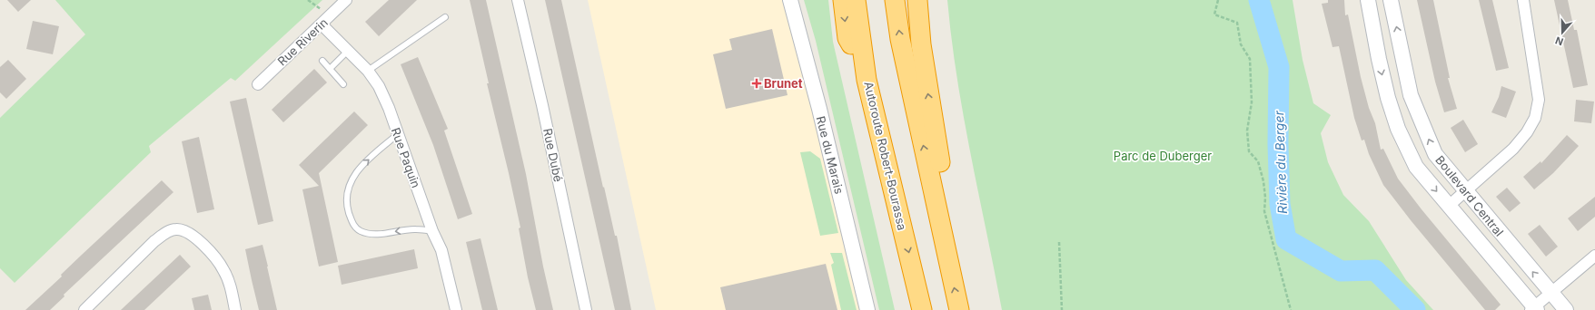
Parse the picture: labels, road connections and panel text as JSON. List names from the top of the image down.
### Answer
{
  "streets": {
    "highway": ["Autoroute Robert-Bourassa"],
    "street": [
      "Rue Riverin",
      "Rue Dubé",
      "Rue du Marais",
      "Rue Paquin",
      "Boulevard Central"
    ]
  },
  "crossings": [
    ["Rue Riverin", "Rue Paquin"]
  ],
  "water": ["Rivière du Berger"],
  "parks": ["Parc de Duberger"],
  "places": {
    "health": ["Brunet"]
  },
  "north": "bottom"
}
